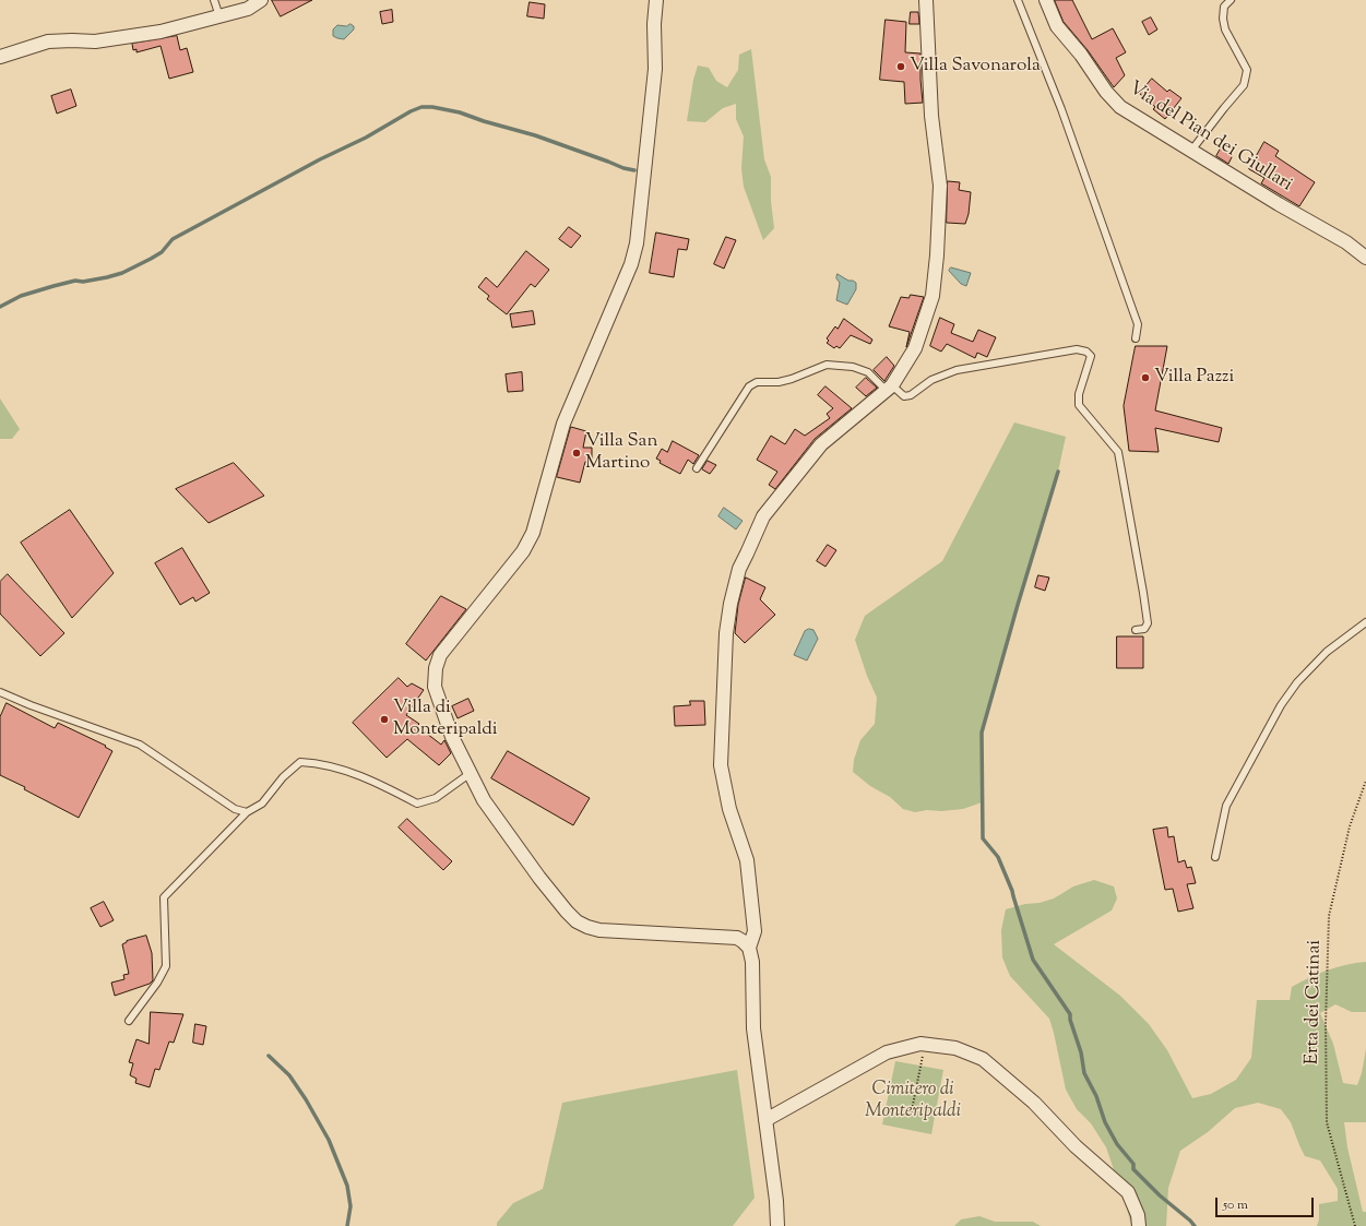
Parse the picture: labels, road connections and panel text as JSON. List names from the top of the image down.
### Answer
{
  "streets": {
    "street": ["Via del Pian dei Giullari"],
    "path": ["Erta dei Catinai"]
  },
  "parks": ["Cimitero di Monteripaldi"],
  "places": [
    "Villa Savonarola",
    "Villa Pazzi",
    "Villa San Martino",
    "Villa di Monteripaldi"
  ],
  "scale_bar": "50 m"
}
